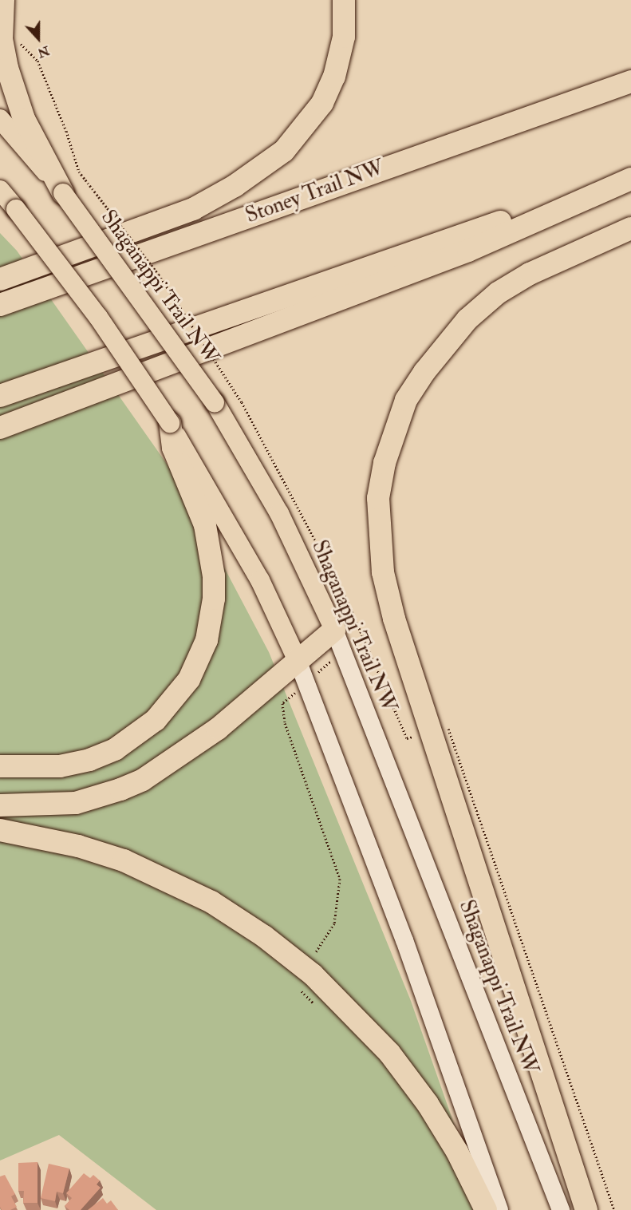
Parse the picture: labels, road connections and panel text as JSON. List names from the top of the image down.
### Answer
{
  "streets": {
    "highway": ["Stoney Trail NW"],
    "main road": ["Shaganappi Trail NW"]
  },
  "north": "bottom"
}
